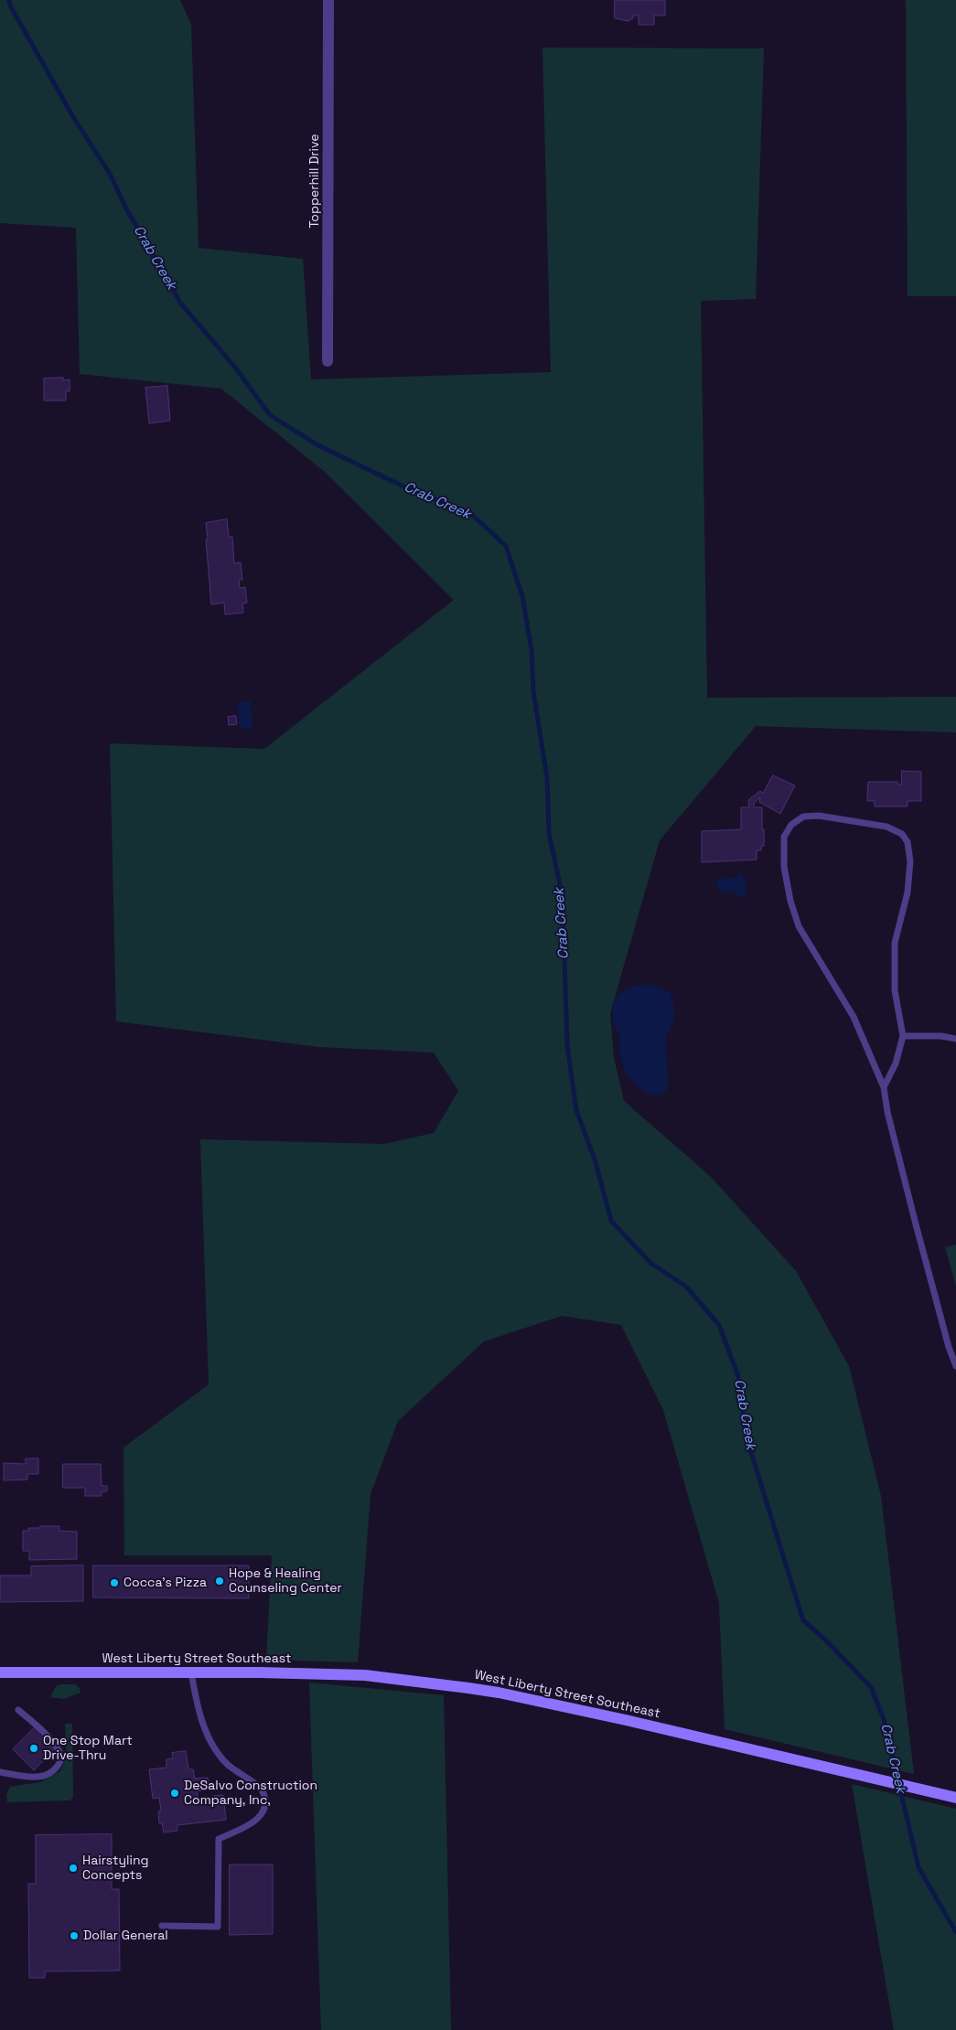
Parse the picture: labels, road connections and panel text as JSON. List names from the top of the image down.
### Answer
{
  "streets": {
    "main road": ["West Liberty Street Southeast"],
    "street": ["Topperhill Drive"]
  },
  "water": ["Crab Creek"],
  "places": [
    "Hope & Healing Counseling Center",
    "Cocca's Pizza",
    "One Stop Mart Drive-Thru",
    "DeSalvo Construction Company, Inc,",
    "Hairstyling Concepts",
    "Dollar General"
  ]
}
